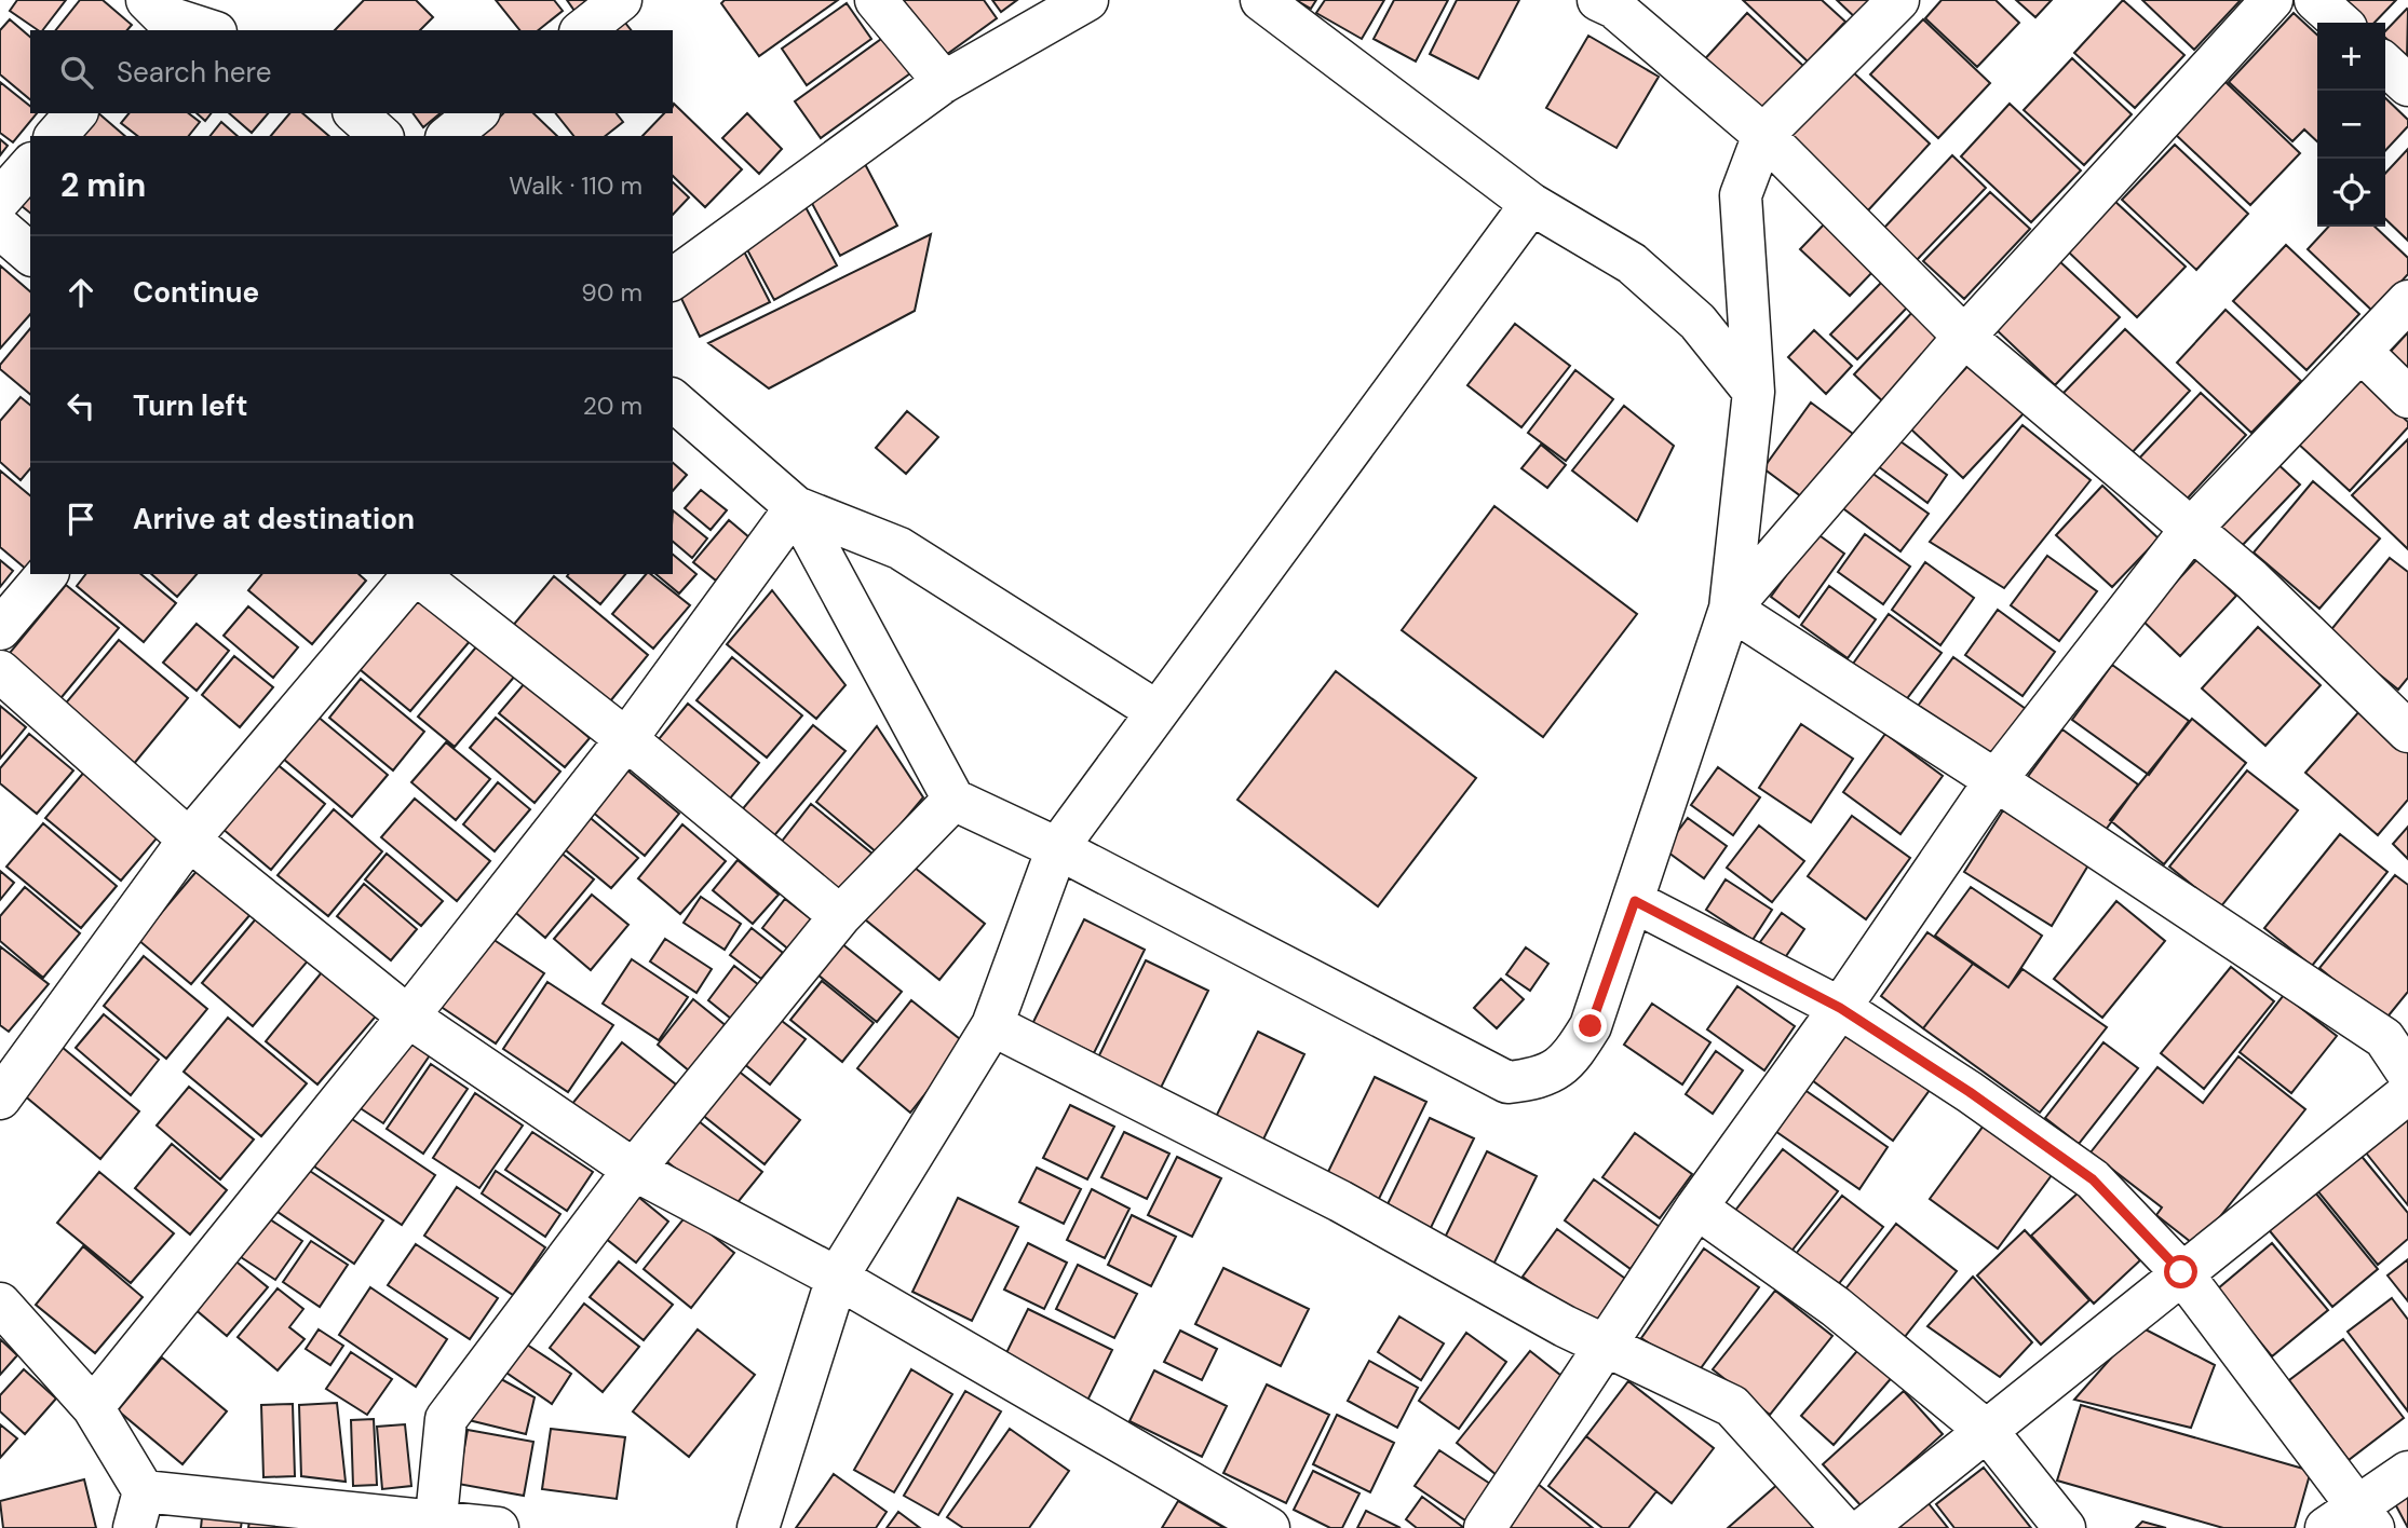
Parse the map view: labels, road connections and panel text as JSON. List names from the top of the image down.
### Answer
{
  "page": {
    "map_buttons": ["+", "−"],
    "search": "Search here",
    "heading": ["2 min", "Walk · 110 m"],
    "list": [
      ["Continue", "90 m"],
      ["Turn left", "20 m"],
      "Arrive at destination"
    ]
  }
}
